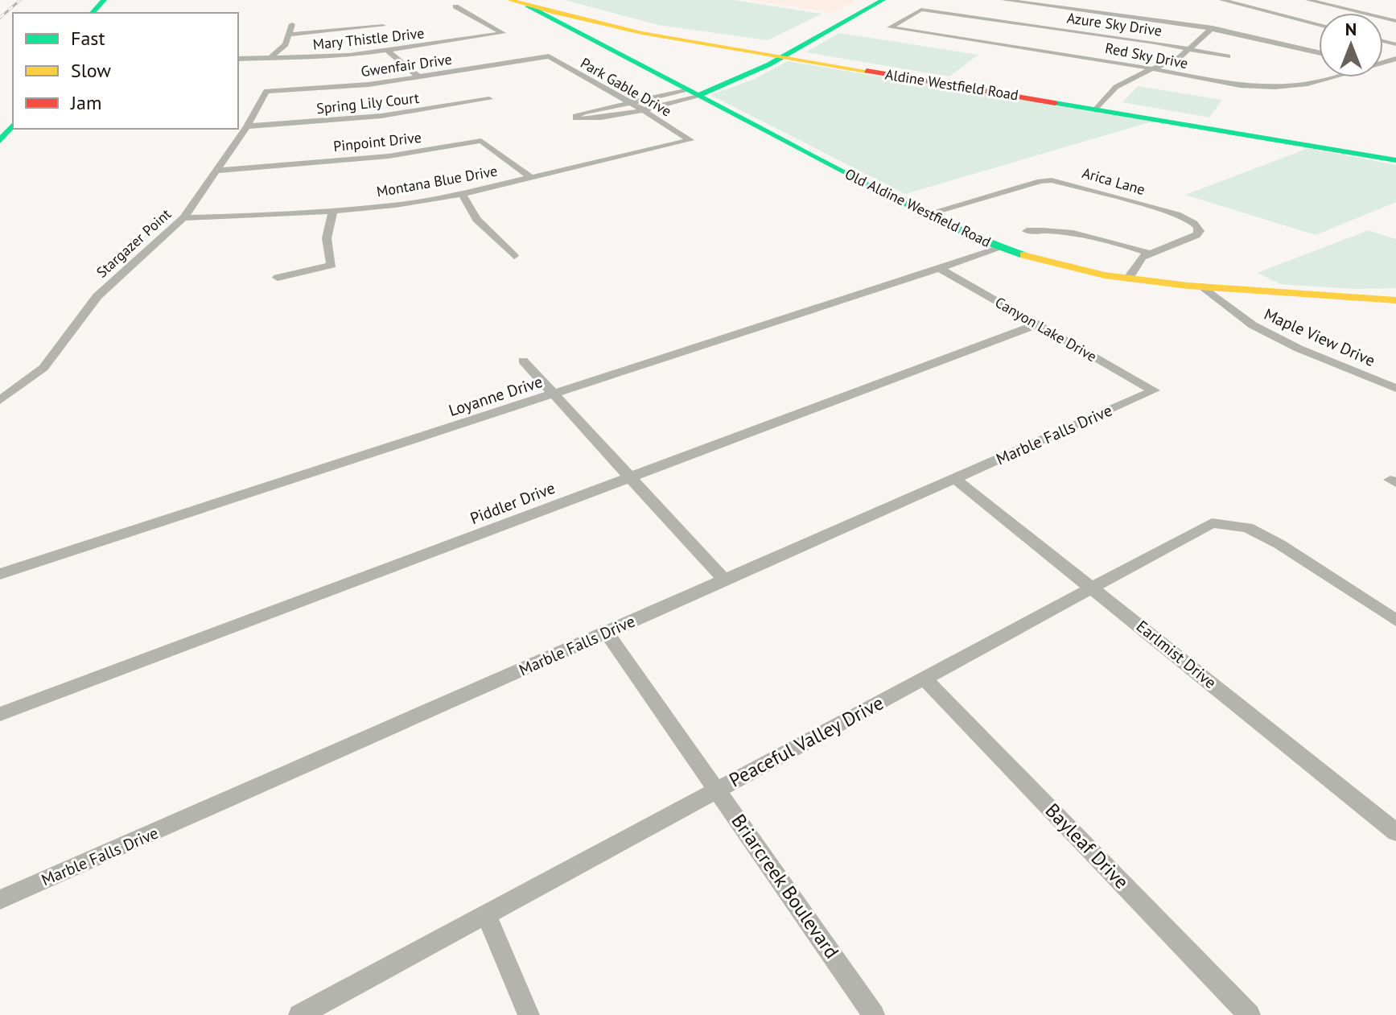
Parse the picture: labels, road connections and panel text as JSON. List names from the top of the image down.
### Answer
{
  "streets": {
    "main road": ["Aldine Westfield Road", "Old Aldine Westfield Road"],
    "street": [
      "Azure Sky Drive",
      "Mary Thistle Drive",
      "Red Sky Drive",
      "Gwenfair Drive",
      "Park Gable Drive",
      "Spring Lily Court",
      "Pinpoint Drive",
      "Montana Blue Drive",
      "Arica Lane",
      "Stargazer Point",
      "Canyon Lake Drive",
      "Maple View Drive",
      "Loyanne Drive",
      "Marble Falls Drive",
      "Piddler Drive",
      "Earlmist Drive",
      "Peaceful Valley Drive",
      "Bayleaf Drive",
      "Briarcreek Boulevard"
    ]
  },
  "crossings": [
    ["Azure Sky Drive", "Red Sky Drive"],
    ["Gwenfair Drive", "Park Gable Drive"],
    ["Gwenfair Drive", "Stargazer Point"],
    ["Aldine Westfield Road", "Old Aldine Westfield Road"],
    ["Park Gable Drive", "Montana Blue Drive"],
    ["Spring Lily Court", "Stargazer Point"],
    ["Pinpoint Drive", "Montana Blue Drive"],
    ["Pinpoint Drive", "Stargazer Point"],
    ["Montana Blue Drive", "Stargazer Point"],
    ["Arica Lane", "Old Aldine Westfield Road"],
    ["Old Aldine Westfield Road", "Maple View Drive"],
    ["Old Aldine Westfield Road", "Loyanne Drive"],
    ["Canyon Lake Drive", "Loyanne Drive"],
    ["Canyon Lake Drive", "Marble Falls Drive"],
    ["Canyon Lake Drive", "Piddler Drive"],
    ["Marble Falls Drive", "Earlmist Drive"],
    ["Marble Falls Drive", "Briarcreek Boulevard"],
    ["Earlmist Drive", "Peaceful Valley Drive"],
    ["Peaceful Valley Drive", "Bayleaf Drive"],
    ["Peaceful Valley Drive", "Briarcreek Boulevard"]
  ],
  "legend": ["Fast", "Slow", "Jam"],
  "north": "top"
}
